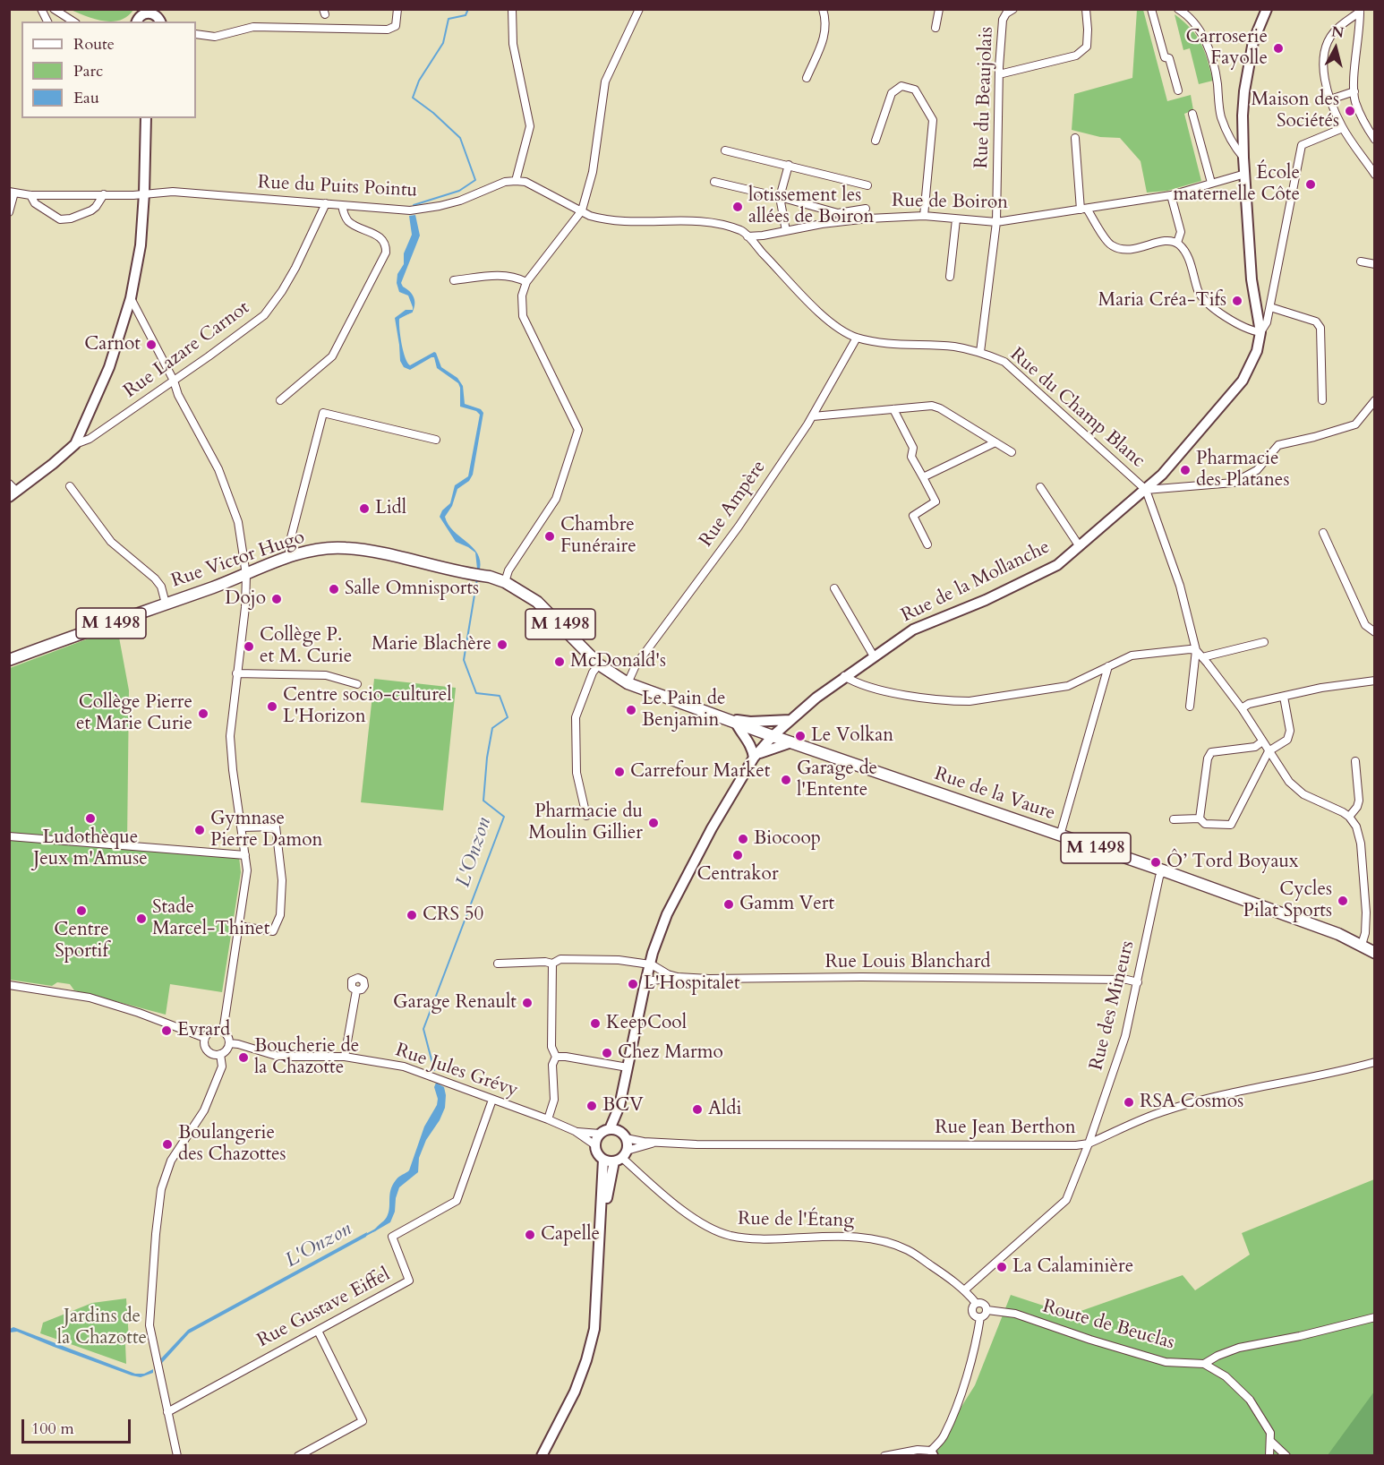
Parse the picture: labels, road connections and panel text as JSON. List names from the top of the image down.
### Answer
{
  "streets": {
    "main road": [
      "Rue Victor Hugo",
      "Rue de la Mollanche",
      "M 1498",
      "Rue de la Vaure"
    ],
    "street": [
      "Rue du Beaujolais",
      "Rue du Puits Pointu",
      "Rue de Boiron",
      "Rue Lazare Carnot",
      "Rue du Champ Blanc",
      "Rue Ampère",
      "Rue Louis Blanchard",
      "Rue des Mineurs",
      "Rue Jules Grévy",
      "Rue Jean Berthon",
      "Rue de l'Étang",
      "Rue Gustave Eiffel",
      "Route de Beuclas"
    ]
  },
  "crossings": [
    ["Rue du Beaujolais", "Rue de Boiron"],
    ["Rue du Beaujolais", "Rue du Champ Blanc"],
    ["Rue du Puits Pointu", "Rue Lazare Carnot"],
    ["Rue de Boiron", "Rue du Champ Blanc"],
    ["Rue du Champ Blanc", "Rue Ampère"],
    ["Rue du Champ Blanc", "Rue de la Mollanche"],
    ["Rue Ampère", "M 1498"],
    ["Rue Victor Hugo", "M 1498"],
    ["Rue de la Mollanche", "M 1498"],
    ["Rue de la Mollanche", "Rue Louis Blanchard"],
    ["Rue de la Mollanche", "Rue de l'Étang"],
    ["M 1498", "Rue de la Vaure"],
    ["Rue de la Vaure", "Rue des Mineurs"],
    ["Rue Louis Blanchard", "Rue des Mineurs"],
    ["Rue des Mineurs", "Rue Jean Berthon"],
    ["Rue des Mineurs", "Rue de l'Étang"],
    ["Rue Jules Grévy", "Rue Gustave Eiffel"],
    ["Rue de l'Étang", "Route de Beuclas"]
  ],
  "water": ["L'Onzon"],
  "parks": ["Jardins de la Chazotte"],
  "places": [
    "Carroserie Fayolle",
    "Maison des Sociétés",
    "École maternelle Côte",
    "lotissement les allées de Boiron",
    "Maria Créa-Tifs",
    "Carnot",
    "Pharmacie des Platanes",
    "Lidl",
    "Chambre Funéraire",
    "Salle Omnisports",
    "Dojo",
    "Marie Blachère",
    "Collège P. et M. Curie",
    "McDonald's",
    "Centre socio-culturel L'Horizon",
    "Le Pain de Benjamin",
    "Collège Pierre et Marie Curie",
    "Le Volkan",
    "Carrefour Market",
    "Garage de l'Entente",
    "Ludothèque Jeux m'Amuse",
    "Pharmacie du Moulin Gillier",
    "Gymnase Pierre Damon",
    "Biocoop",
    "Centrakor",
    "Ô’ Tord Boyaux",
    "Cycles Pilat Sports",
    "Gamm Vert",
    "Centre Sportif",
    "CRS 50",
    "Stade Marcel-Thinet",
    "L'Hospitalet",
    "Garage Renault",
    "KeepCool",
    "Evrard",
    "Chez Marmo",
    "Boucherie de la Chazotte",
    "RSA Cosmos",
    "BCV",
    "Aldi",
    "Boulangerie des Chazottes",
    "Capelle",
    "La Calaminière"
  ],
  "legend": ["Route", "Parc", "Eau"],
  "scale_bar": "100 m",
  "north": "top"
}
